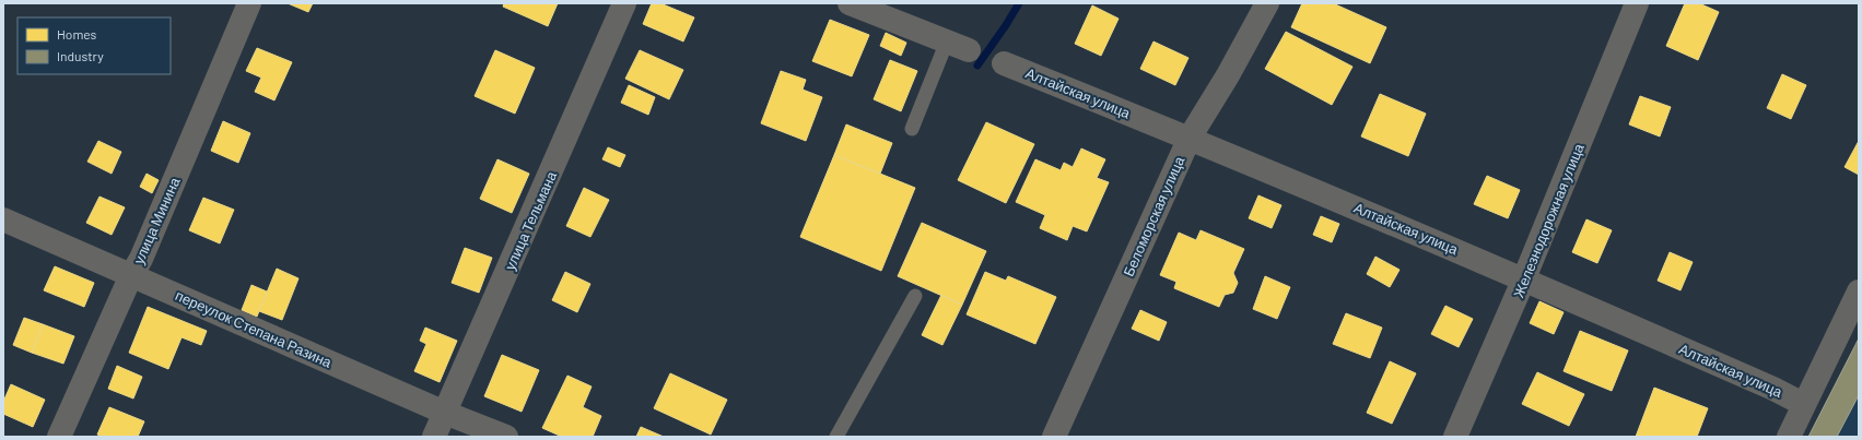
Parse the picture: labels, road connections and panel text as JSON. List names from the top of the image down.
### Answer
{
  "streets": {
    "street": [
      "Алтайская улица",
      "Беломорская улица",
      "улица Минина",
      "улица Тельмана",
      "Железнодорожная улица",
      "переулок Степана Разина"
    ]
  },
  "crossings": [
    ["Алтайская улица", "Беломорская улица"],
    ["Алтайская улица", "Железнодорожная улица"],
    ["улица Минина", "переулок Степана Разина"],
    ["улица Тельмана", "переулок Степана Разина"]
  ],
  "legend": ["Homes", "Industry"]
}
